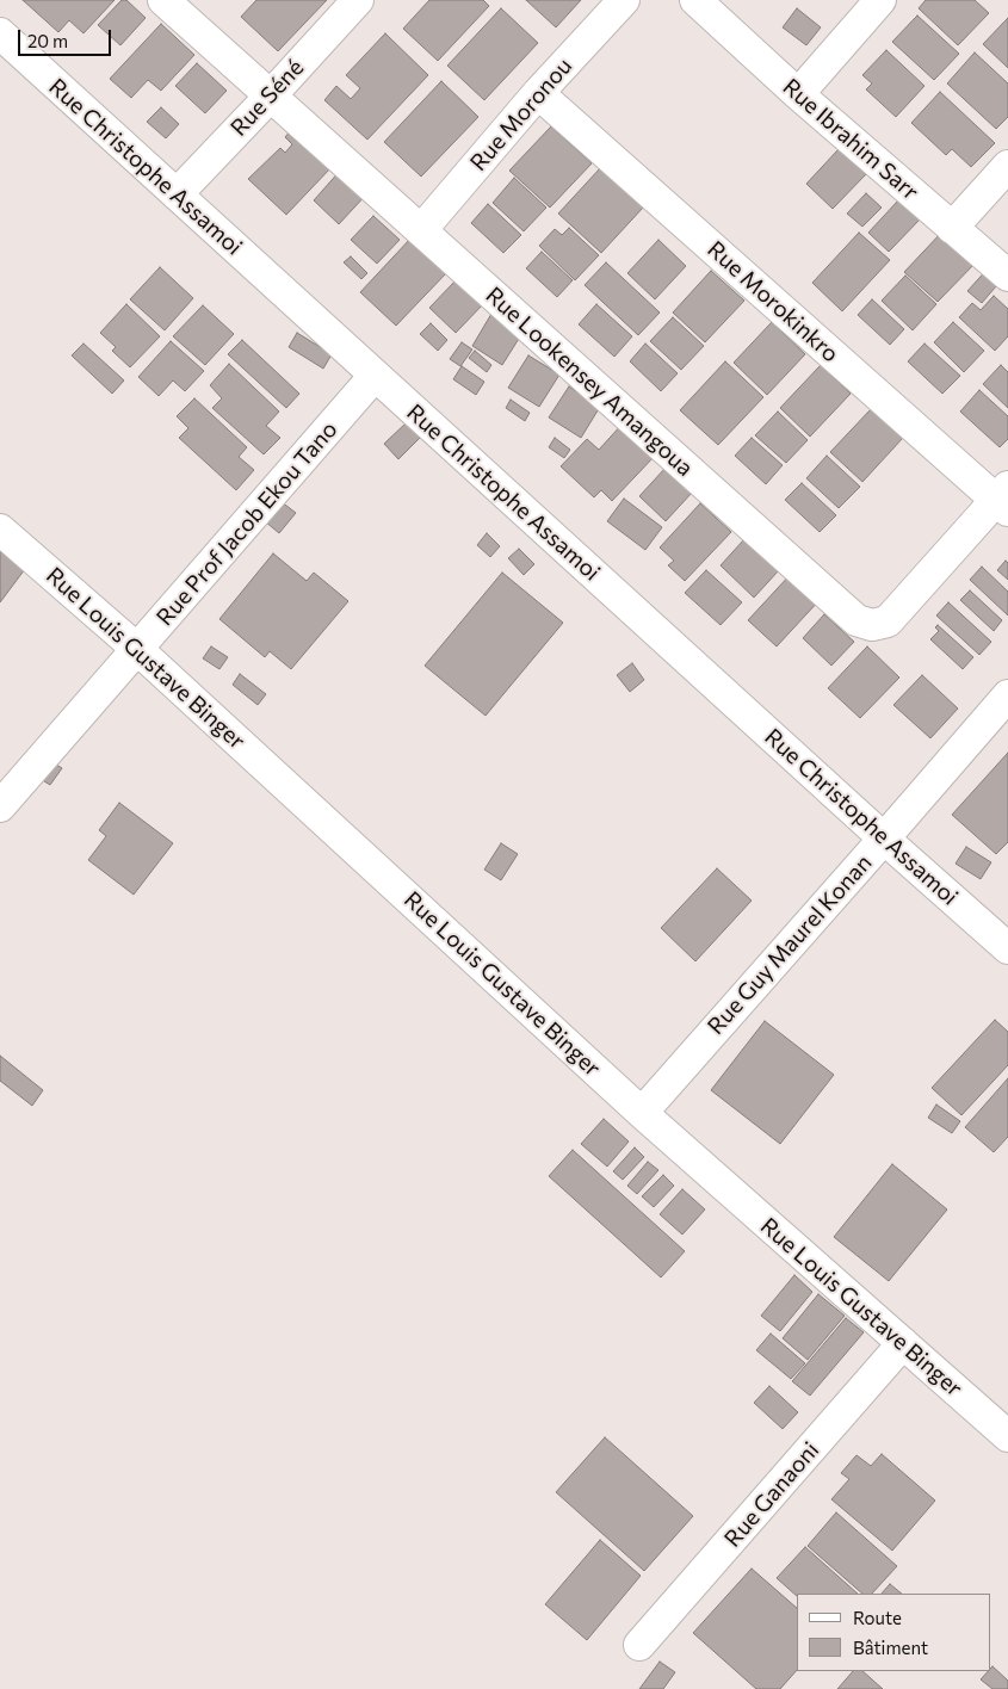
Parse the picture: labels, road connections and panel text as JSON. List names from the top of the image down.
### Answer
{
  "streets": {
    "street": [
      "Rue Séné",
      "Rue Moronou",
      "Rue Ibrahim Sarr",
      "Rue Christophe Assamoi",
      "Rue Morokinkro",
      "Rue Lookensey Amangoua",
      "Rue Prof Jacob Ekou Tano",
      "Rue Louis Gustave Binger",
      "Rue Guy Maurel Konan",
      "Rue Ganaoni"
    ]
  },
  "crossings": [
    ["Rue Séné", "Rue Christophe Assamoi"],
    ["Rue Séné", "Rue Lookensey Amangoua"],
    ["Rue Moronou", "Rue Morokinkro"],
    ["Rue Moronou", "Rue Lookensey Amangoua"],
    ["Rue Christophe Assamoi", "Rue Prof Jacob Ekou Tano"],
    ["Rue Christophe Assamoi", "Rue Guy Maurel Konan"],
    ["Rue Morokinkro", "Rue Lookensey Amangoua"],
    ["Rue Prof Jacob Ekou Tano", "Rue Louis Gustave Binger"],
    ["Rue Louis Gustave Binger", "Rue Guy Maurel Konan"],
    ["Rue Louis Gustave Binger", "Rue Ganaoni"]
  ],
  "legend": ["Route", "Bâtiment"],
  "scale_bar": "20 m"
}
